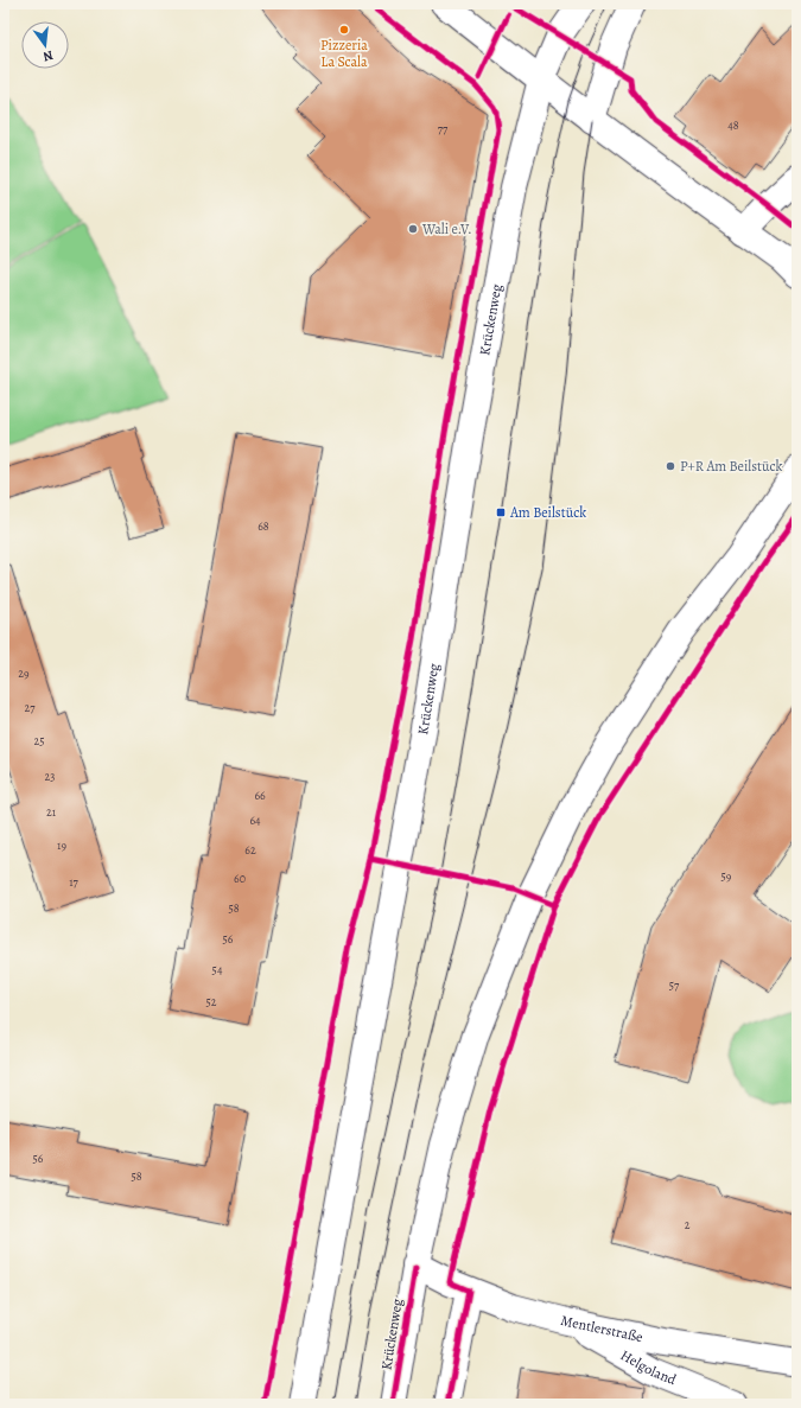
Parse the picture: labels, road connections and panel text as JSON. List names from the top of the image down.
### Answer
{
  "streets": {
    "main road": ["Krückenweg", "Mentlerstraße", "Helgoland"]
  },
  "crossings": [
    ["Krückenweg", "Mentlerstraße"],
    ["Mentlerstraße", "Helgoland"]
  ],
  "places": {
    "other": ["Pizzeria La Scala", "Wali e.V.", "P+R Am Beilstück"],
    "transit": ["Am Beilstück"]
  },
  "house_numbers": [
    "48",
    "77",
    "68",
    "29",
    "27",
    "25",
    "23",
    "66",
    "21",
    "64",
    "19",
    "62",
    "59",
    "60",
    "17",
    "58",
    "56",
    "54",
    "57",
    "52",
    "56",
    "58",
    "2"
  ],
  "north": "bottom"
}
